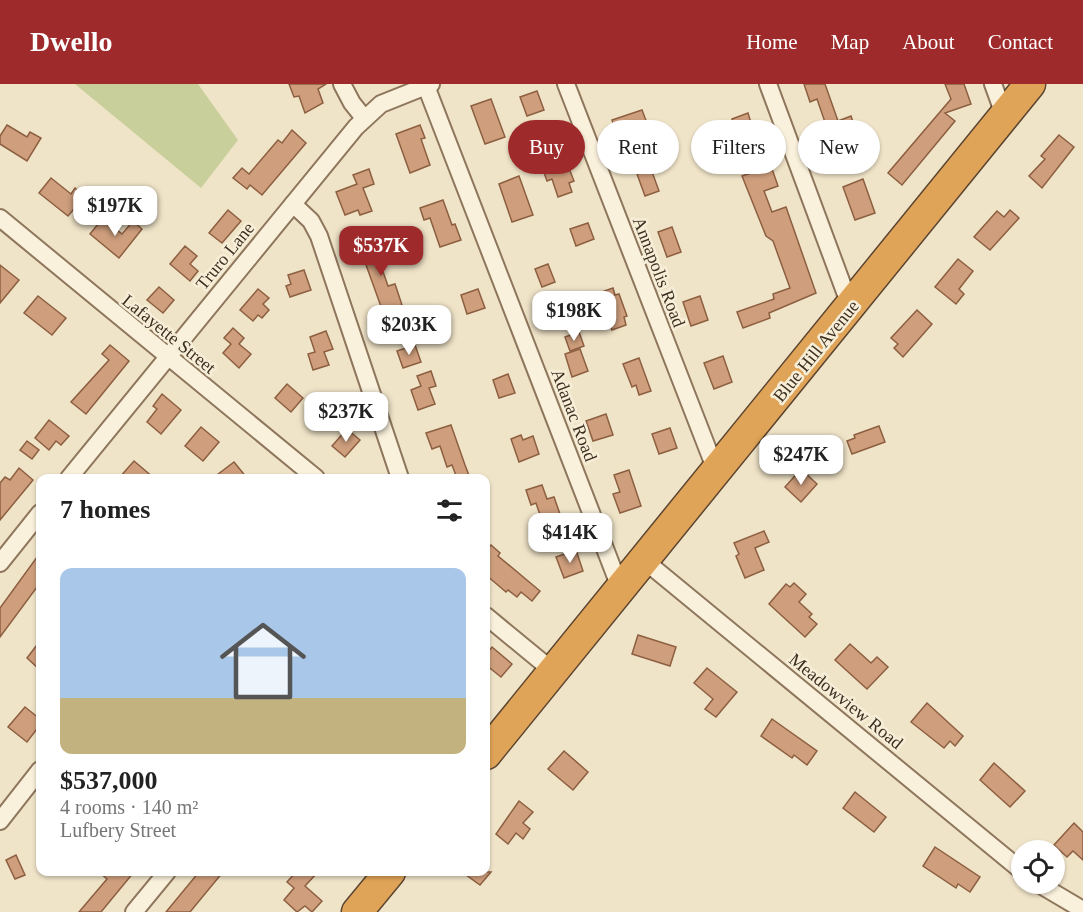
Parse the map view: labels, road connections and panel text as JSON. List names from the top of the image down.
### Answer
{
  "streets": {
    "highway": ["Blue Hill Avenue"],
    "street": [
      "Truro Lane",
      "Annapolis Road",
      "Lafayette Street",
      "Adanac Road",
      "Meadowview Road"
    ]
  },
  "crossings": [
    ["Truro Lane", "Lafayette Street"],
    ["Truro Lane", "Adanac Road"],
    ["Annapolis Road", "Blue Hill Avenue"],
    ["Blue Hill Avenue", "Adanac Road"],
    ["Blue Hill Avenue", "Meadowview Road"]
  ],
  "page": {
    "header": "Dwello",
    "nav": [
      "Home",
      "Map",
      "About",
      "Contact"
    ],
    "chip": [
      "Buy",
      "Rent",
      "Filters",
      "New"
    ],
    "price": [
      "$197K",
      "$537K",
      "$198K",
      "$203K",
      "$237K",
      "$247K",
      "$414K"
    ],
    "heading": "7 homes",
    "list": [
      {
        "name": "$537,000",
        "note": "4 rooms · 140 m² · Lufbery Street"
      }
    ]
  }
}
